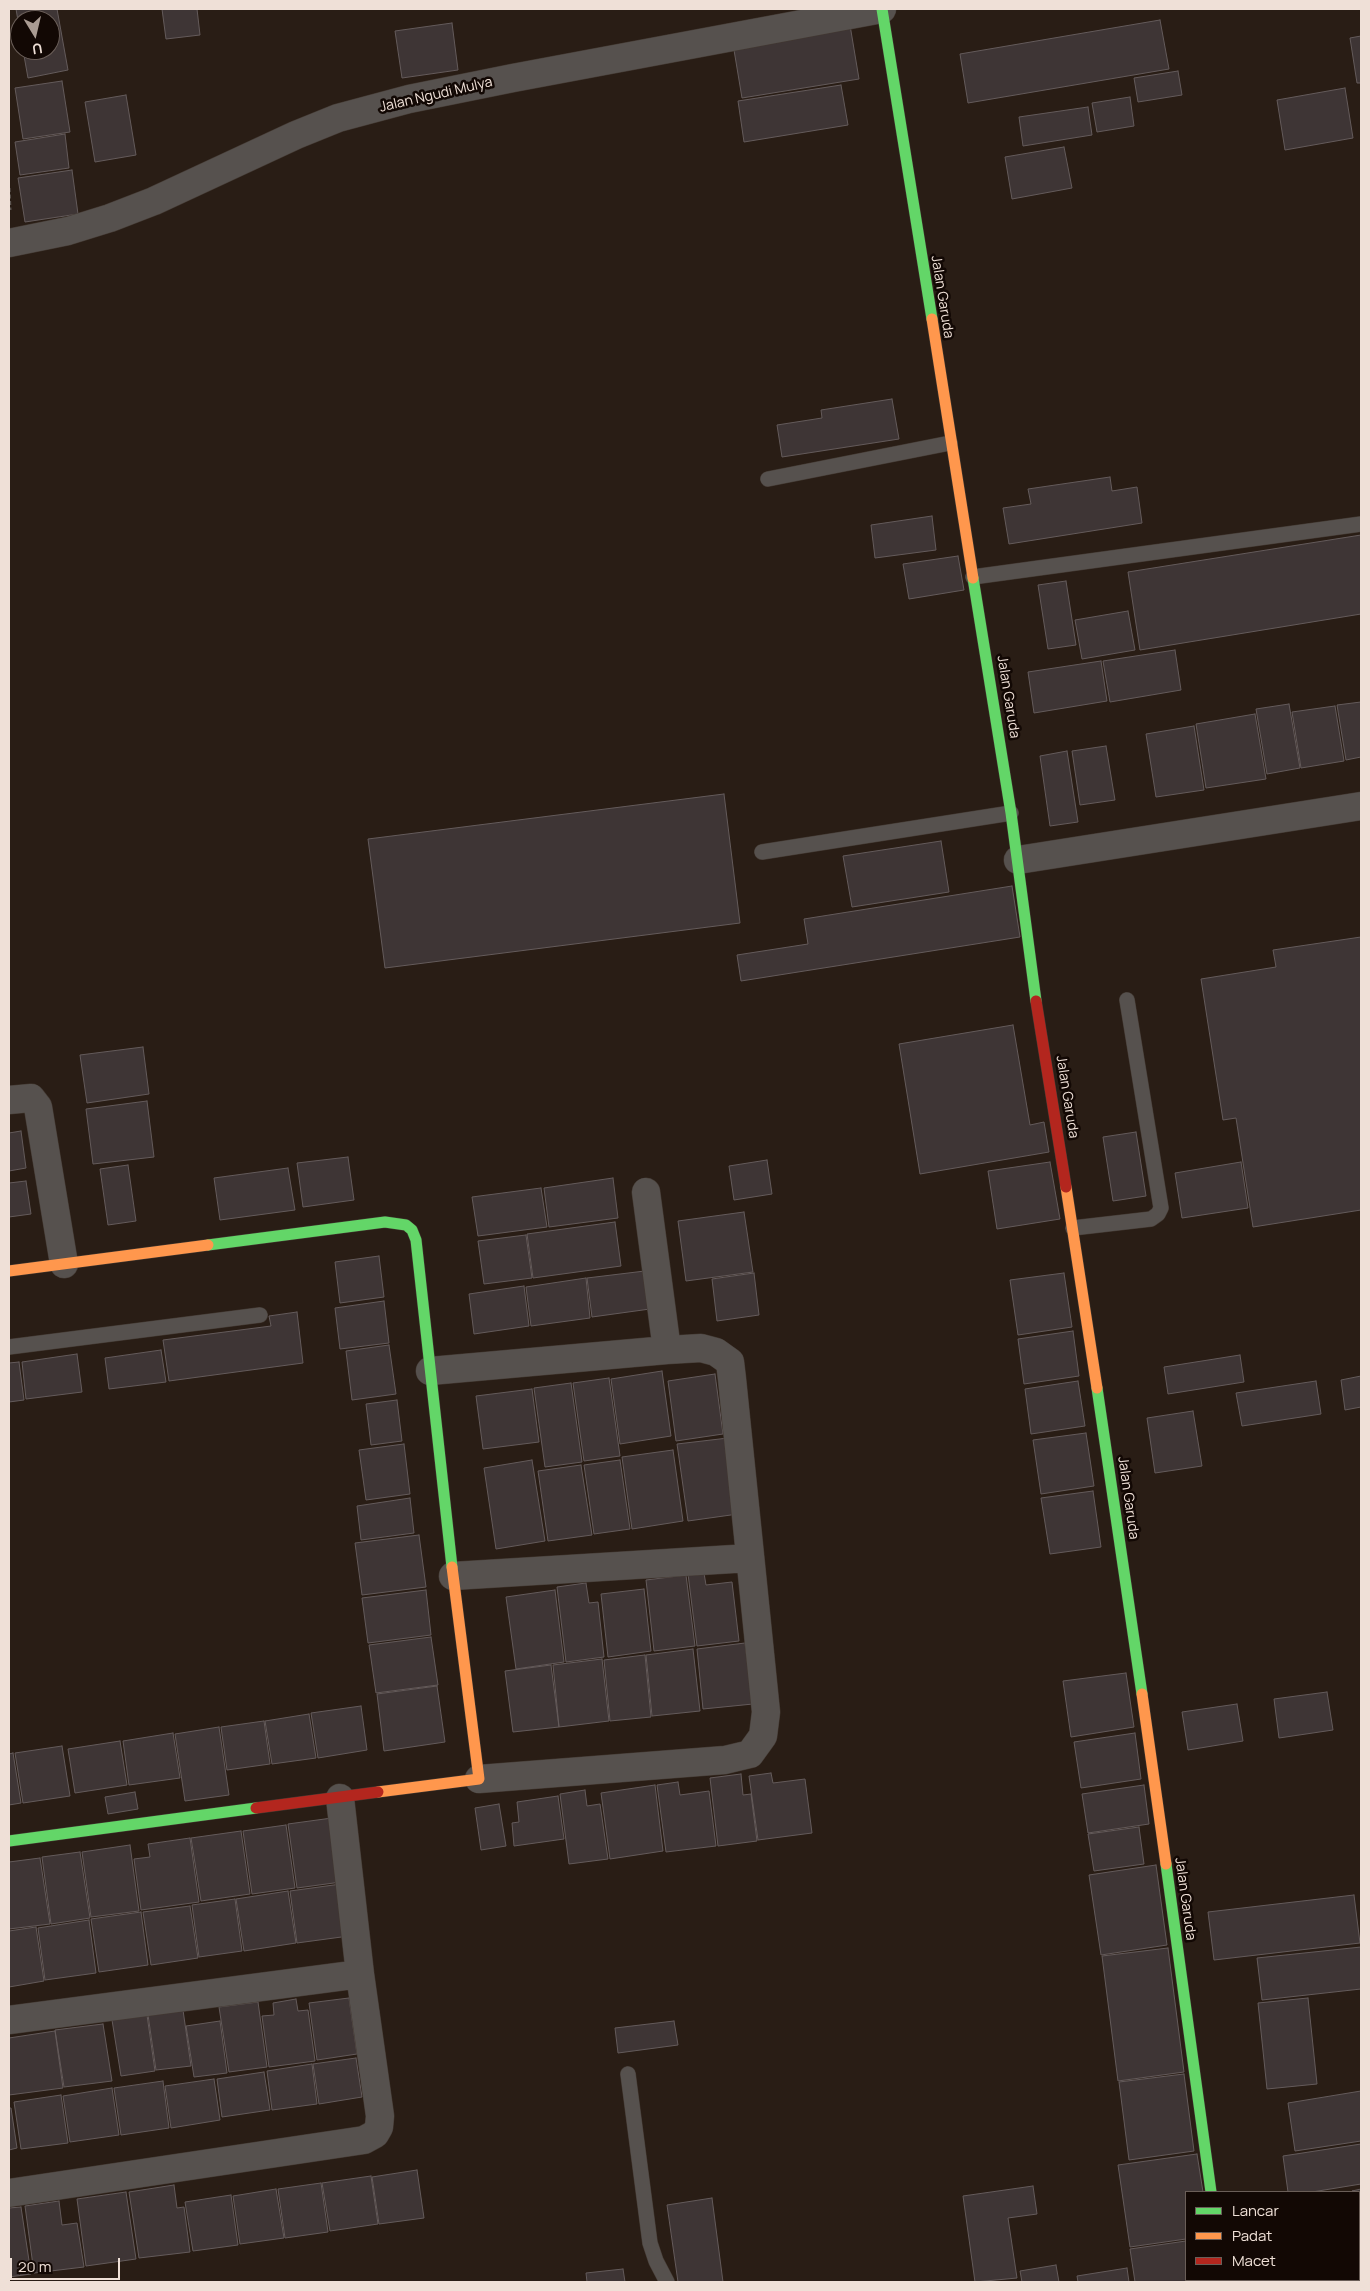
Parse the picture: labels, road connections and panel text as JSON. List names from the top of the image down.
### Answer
{
  "streets": {
    "main road": ["Jalan Garuda"],
    "street": ["Jalan Ngudi Mulya"]
  },
  "crossings": [
    ["Jalan Ngudi Mulya", "Jalan Garuda"]
  ],
  "legend": ["Lancar", "Padat", "Macet"],
  "scale_bar": "20 m",
  "north": "bottom"
}
